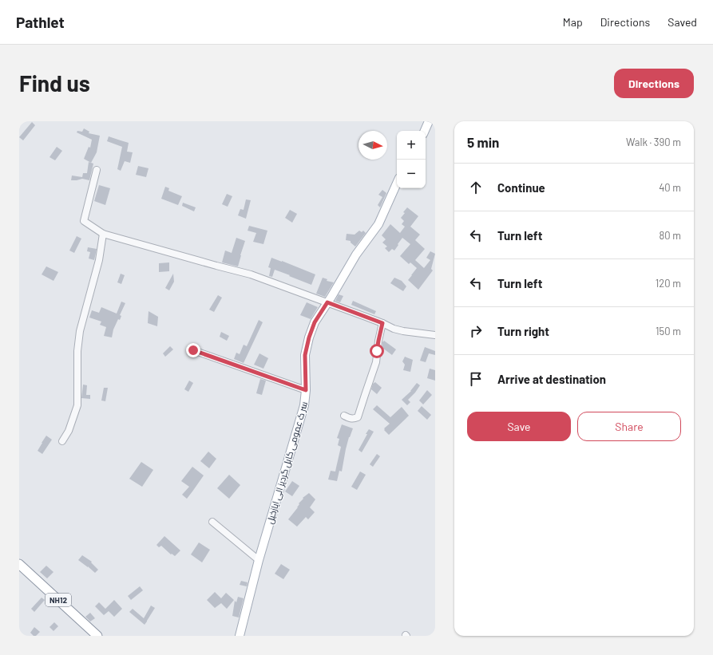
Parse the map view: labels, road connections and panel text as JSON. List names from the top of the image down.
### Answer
{
  "streets": {
    "highway": ["NH12"],
    "main road": ["سر ک عمومی کابل گردیز الی ایازخیل"]
  },
  "north": "right",
  "page": {
    "header": "Pathlet",
    "nav": ["Map", "Directions", "Saved"],
    "buttons": [
      "Directions",
      ["Save", "Share"]
    ],
    "title": "Find us",
    "heading": ["5 min", "Walk · 390 m"],
    "map_buttons": ["+", "−"],
    "list": [
      ["Continue", "40 m"],
      ["Turn left", "80 m"],
      ["Turn left", "120 m"],
      ["Turn right", "150 m"],
      "Arrive at destination"
    ]
  }
}
